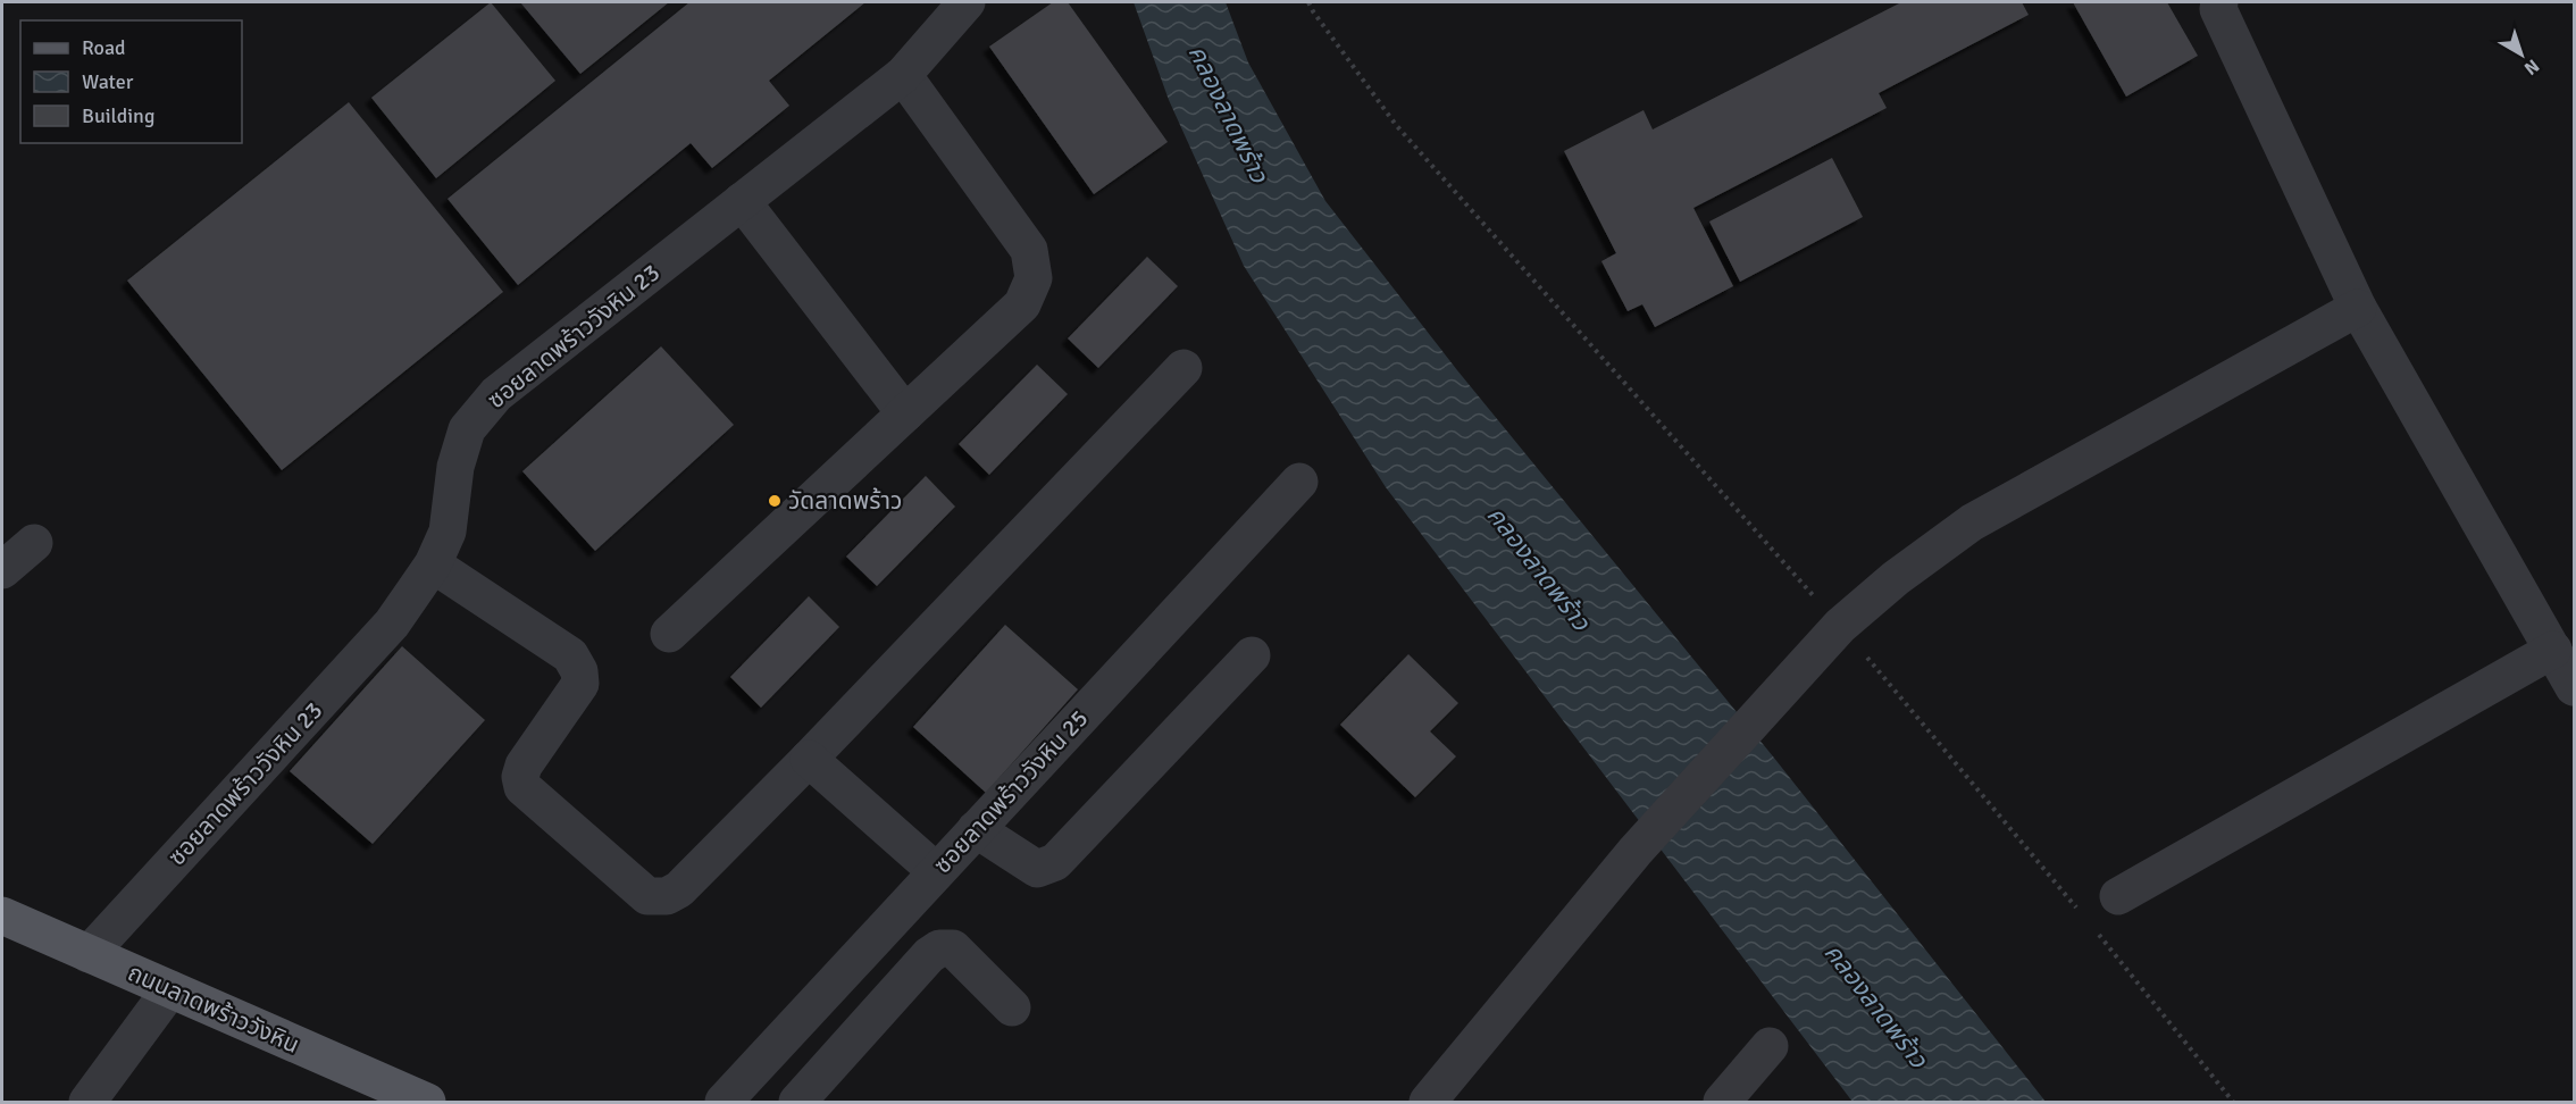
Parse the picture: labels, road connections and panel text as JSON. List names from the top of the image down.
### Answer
{
  "streets": {
    "main road": ["ถนนลาดพร้าววังหิน"],
    "street": ["ซอยลาดพร้าววังหิน 23", "ซอยลาดพร้าววังหิน 25"]
  },
  "crossings": [
    ["ซอยลาดพร้าววังหิน 23", "ถนนลาดพร้าววังหิน"]
  ],
  "water": ["คลองลาดพร้าว"],
  "places": ["วัดลาดพร้าว"],
  "legend": ["Road", "Water", "Building"],
  "north": "bottom right"
}
